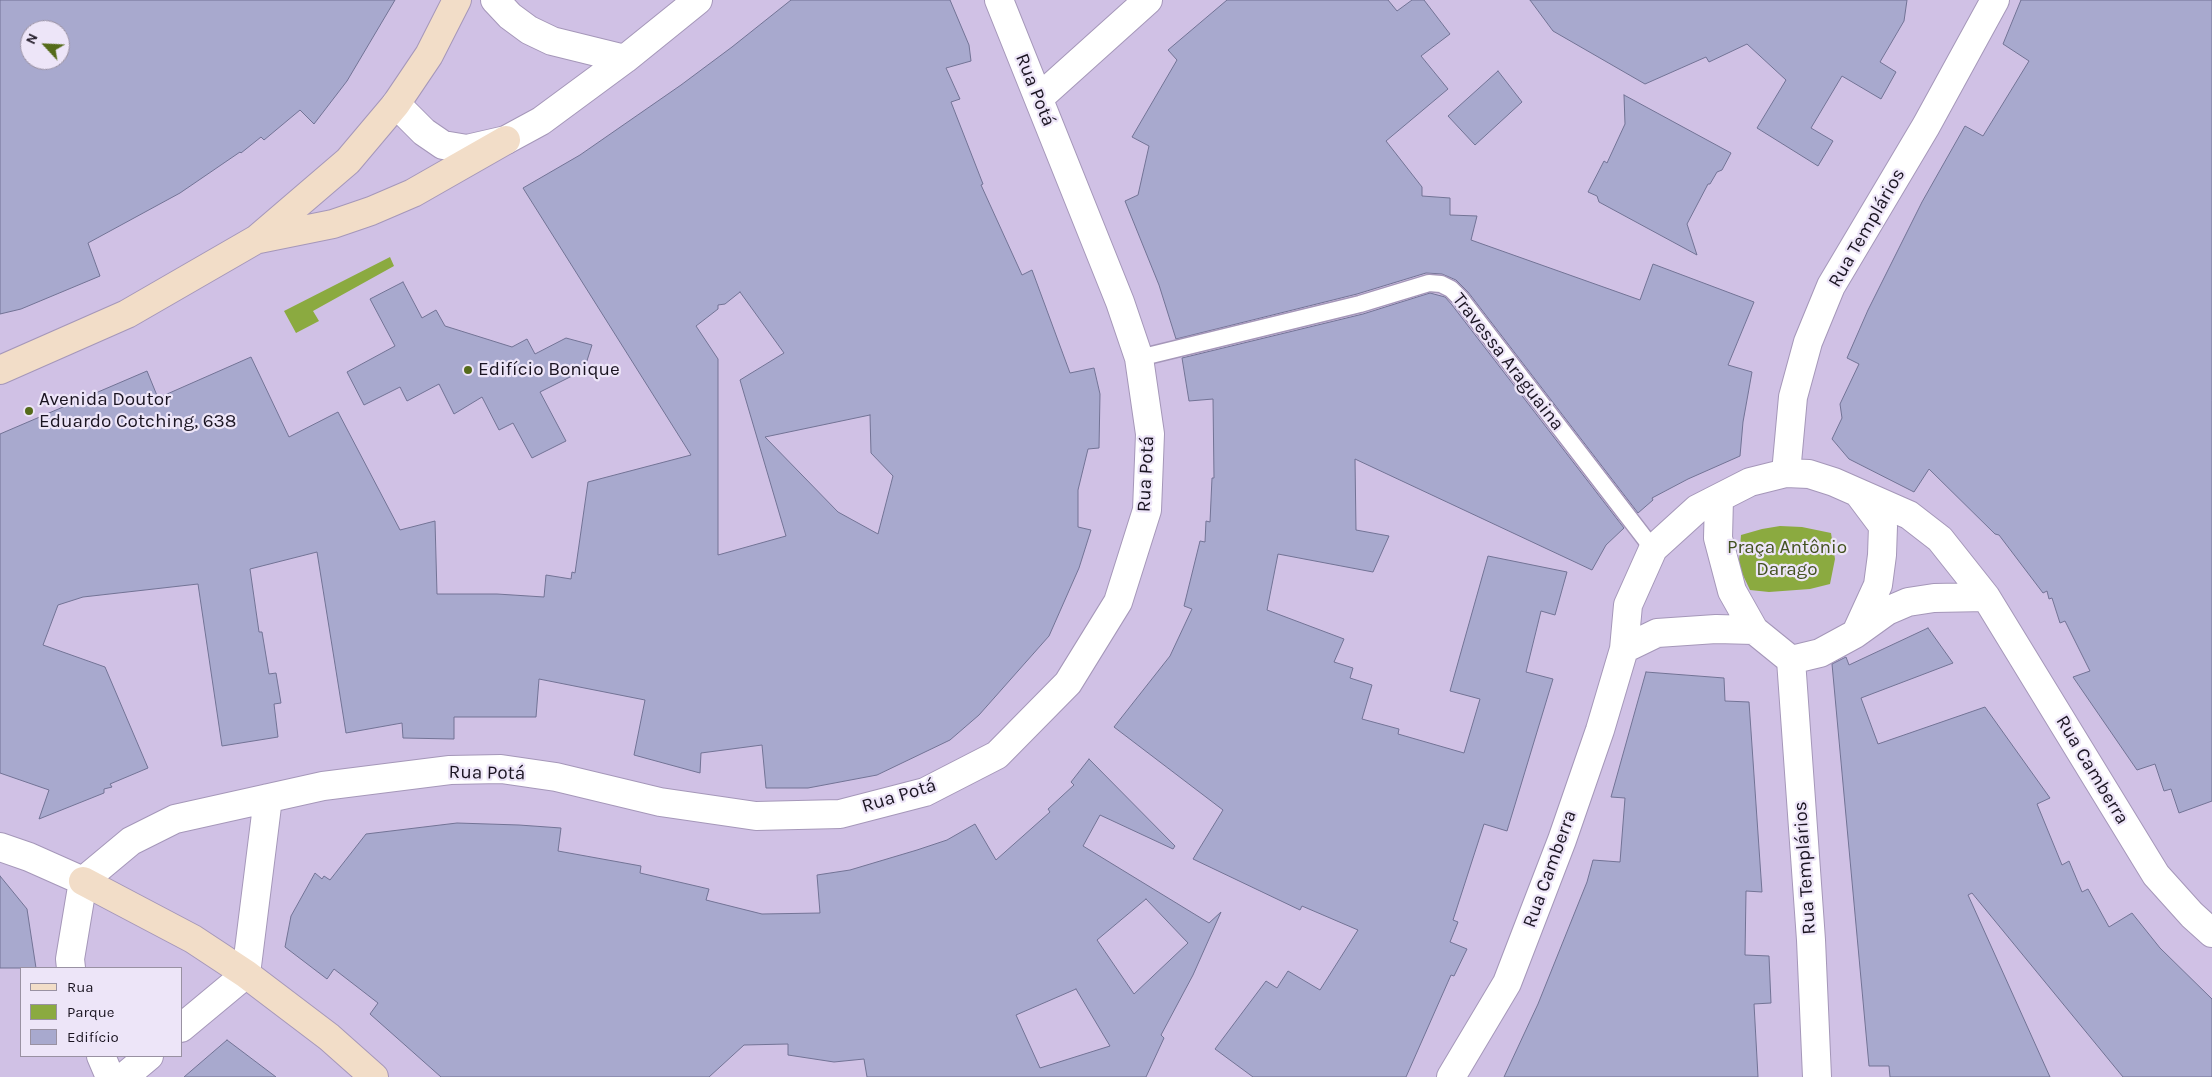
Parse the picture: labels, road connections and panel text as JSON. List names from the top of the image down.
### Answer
{
  "streets": {
    "street": ["Rua Potá", "Rua Templários", "Rua Camberra"],
    "lane": ["Travessa Araguaina"]
  },
  "crossings": [
    ["Rua Potá", "Travessa Araguaina"],
    ["Rua Templários", "Rua Camberra"],
    ["Travessa Araguaina", "Rua Camberra"]
  ],
  "parks": ["Praça Antônio Darago"],
  "places": ["Edifício Bonique", "Avenida Doutor Eduardo Cotching, 638"],
  "legend": ["Rua", "Parque", "Edifício"],
  "north": "top left"
}
